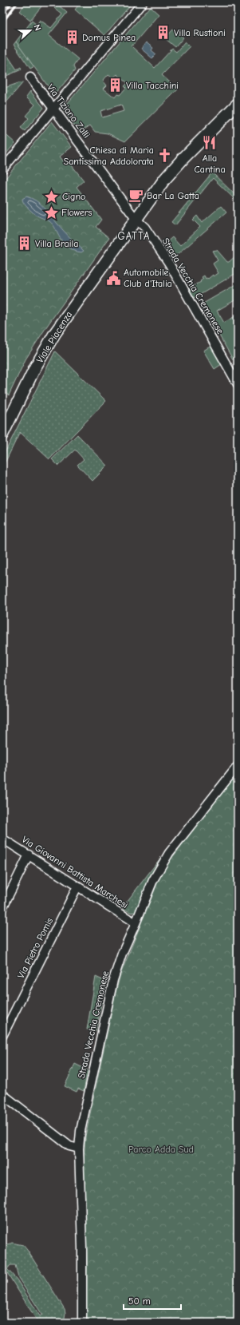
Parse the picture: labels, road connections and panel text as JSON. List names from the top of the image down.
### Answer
{
  "streets": {
    "street": [
      "Via Tiziano Zalli",
      "Strada Vecchia Cremonese",
      "Viale Piacenza",
      "Via Giovanni Battista Marchesi",
      "Via Pietro Pomis"
    ]
  },
  "crossings": [
    ["Via Tiziano Zalli", "Strada Vecchia Cremonese"],
    ["Via Tiziano Zalli", "Viale Piacenza"],
    ["Strada Vecchia Cremonese", "Viale Piacenza"],
    ["Strada Vecchia Cremonese", "Via Giovanni Battista Marchesi"],
    ["Via Giovanni Battista Marchesi", "Via Pietro Pomis"]
  ],
  "districts": ["GATTA"],
  "parks": ["Parco Adda Sud"],
  "places": {
    "building": [
      "Villa Rustioni",
      "Domus Pinea",
      "Villa Tacchini",
      "Villa Braila"
    ],
    "restaurant": ["Alla Cantina"],
    "church": ["Chiesa di Maria Santissima Addolorata"],
    "cafe": ["Bar La Gatta"],
    "place": ["Cigno", "Flowers"],
    "public building": ["Automobile Club d'Italia"]
  },
  "scale_bar": "50 m",
  "north": "right"
}
